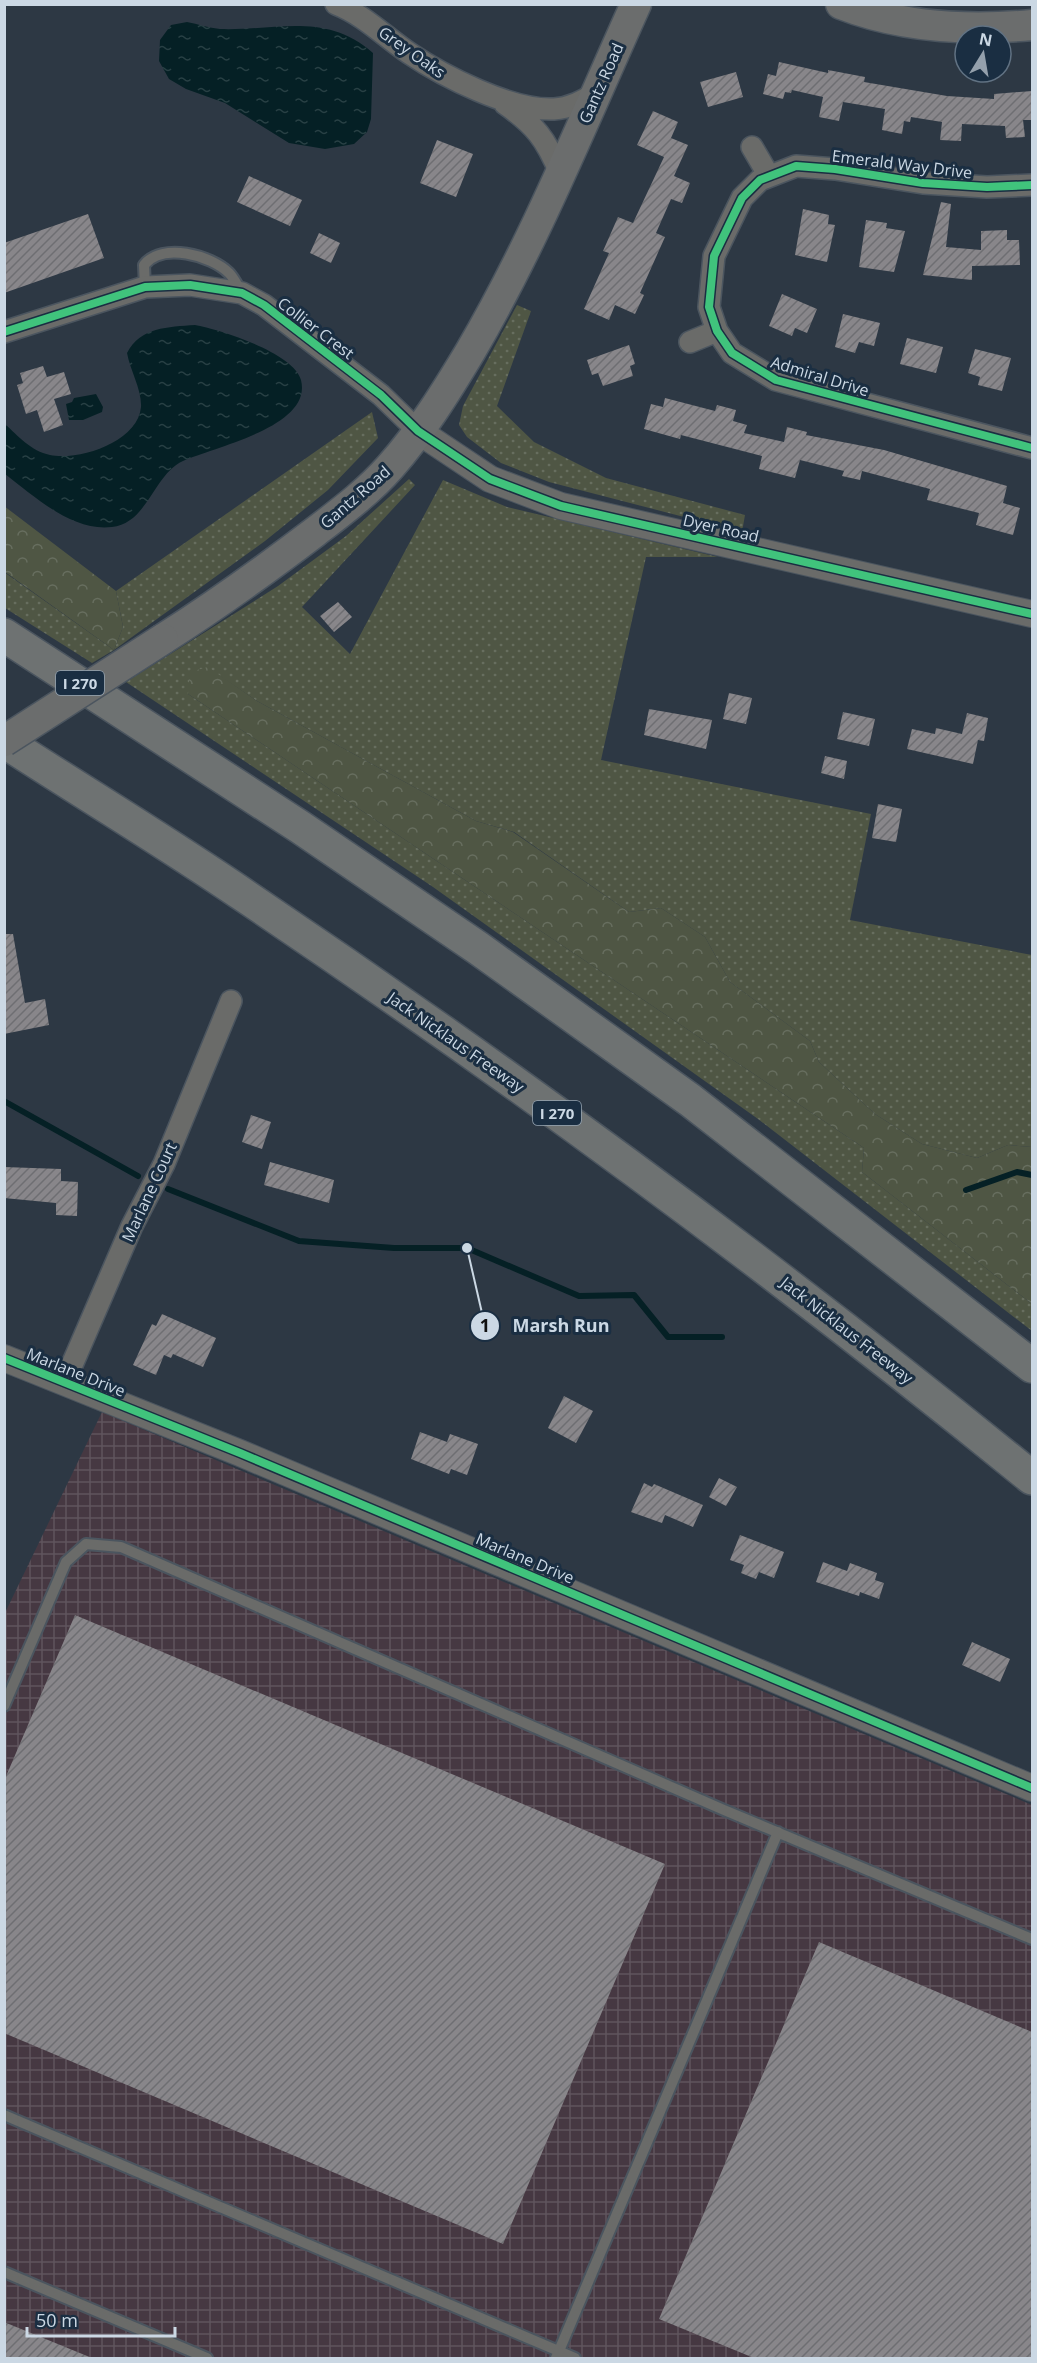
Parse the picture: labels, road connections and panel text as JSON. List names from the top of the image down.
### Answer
{
  "streets": {
    "highway": ["I 270", "Jack Nicklaus Freeway"],
    "main road": ["Gantz Road"],
    "street": [
      "Grey Oaks",
      "Emerald Way Drive",
      "Collier Crest",
      "Admiral Drive",
      "Dyer Road",
      "Marlane Court",
      "Marlane Drive"
    ]
  },
  "crossings": [
    ["Grey Oaks", "Gantz Road"],
    ["Gantz Road", "Collier Crest"],
    ["Gantz Road", "Dyer Road"],
    ["Gantz Road", "Jack Nicklaus Freeway"],
    ["Emerald Way Drive", "Admiral Drive"],
    ["Collier Crest", "Dyer Road"],
    ["Marlane Court", "Marlane Drive"]
  ],
  "places": ["Marsh Run"],
  "scale_bar": "50 m",
  "north": "top"
}
